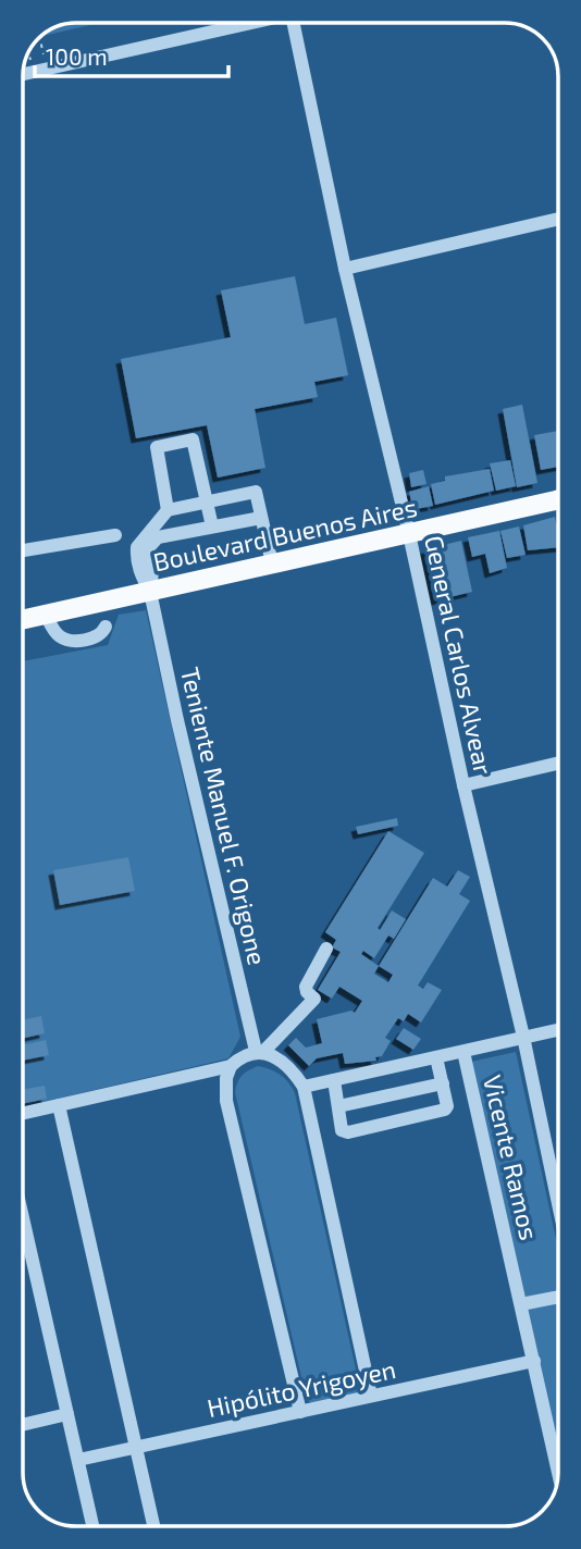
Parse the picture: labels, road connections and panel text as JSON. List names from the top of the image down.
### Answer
{
  "streets": {
    "main road": ["Boulevard Buenos Aires"],
    "street": [
      "General Carlos Alvear",
      "Teniente Manuel F. Origone",
      "Vicente Ramos",
      "Hipólito Yrigoyen"
    ]
  },
  "crossings": [
    ["Boulevard Buenos Aires", "General Carlos Alvear"],
    ["Boulevard Buenos Aires", "Teniente Manuel F. Origone"],
    ["Vicente Ramos", "Hipólito Yrigoyen"]
  ],
  "scale_bar": "100 m"
}
